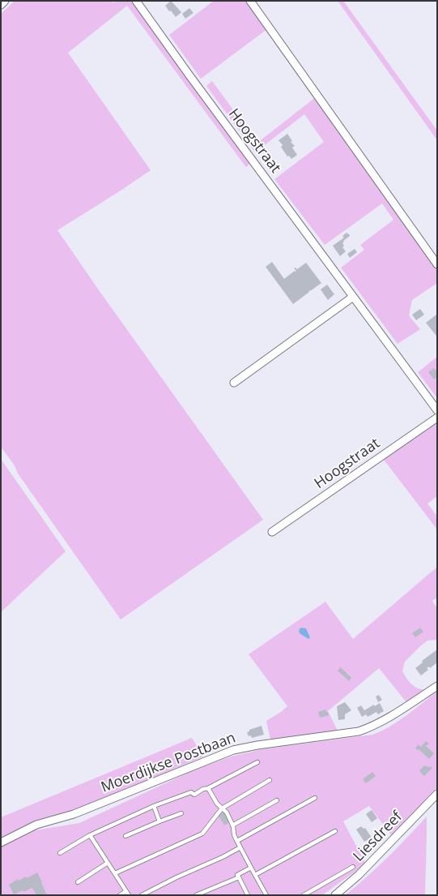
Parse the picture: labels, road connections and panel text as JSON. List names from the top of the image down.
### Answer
{
  "streets": {
    "street": ["Hoogstraat", "Moerdijkse Postbaan", "Liesdreef"]
  }
}
